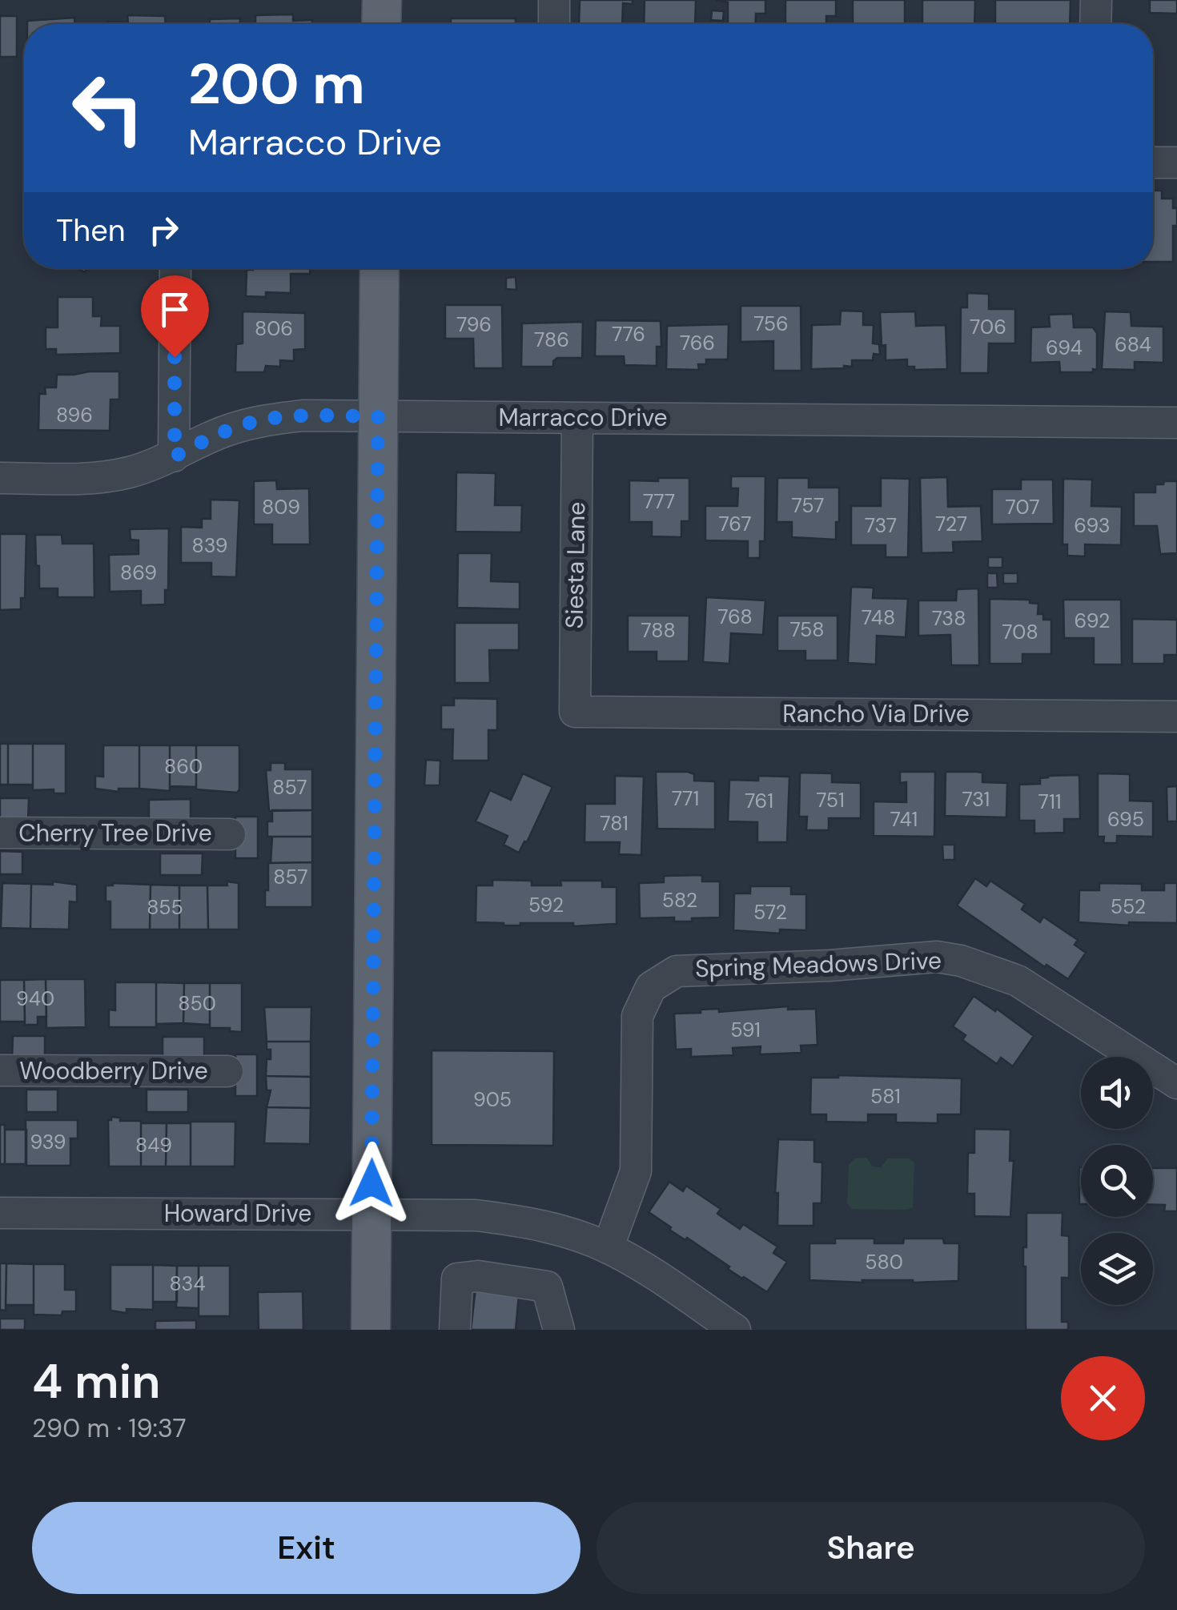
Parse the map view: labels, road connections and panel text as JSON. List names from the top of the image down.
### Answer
{
  "streets": {
    "street": [
      "Marracco Drive",
      "Siesta Lane",
      "Rancho Via Drive",
      "Cherry Tree Drive",
      "Spring Meadows Drive",
      "Woodberry Drive",
      "Howard Drive"
    ]
  },
  "crossings": [
    ["Marracco Drive", "Siesta Lane"],
    ["Siesta Lane", "Rancho Via Drive"],
    ["Spring Meadows Drive", "Howard Drive"]
  ],
  "house_numbers": [
    "756",
    "796",
    "706",
    "806",
    "776",
    "786",
    "766",
    "684",
    "694",
    "896",
    "777",
    "757",
    "809",
    "707",
    "767",
    "727",
    "737",
    "693",
    "839",
    "869",
    "768",
    "748",
    "738",
    "692",
    "758",
    "788",
    "708",
    "860",
    "857",
    "771",
    "731",
    "751",
    "761",
    "711",
    "741",
    "695",
    "781",
    "857",
    "582",
    "592",
    "552",
    "855",
    "572",
    "940",
    "850",
    "591",
    "581",
    "905",
    "939",
    "849",
    "580",
    "834"
  ],
  "page": {
    "turn": ["200 m", "Marracco Drive"],
    "then": "Then",
    "heading": ["4 min", "290 m · 19:37"],
    "buttons": ["Exit", "Share"]
  }
}
